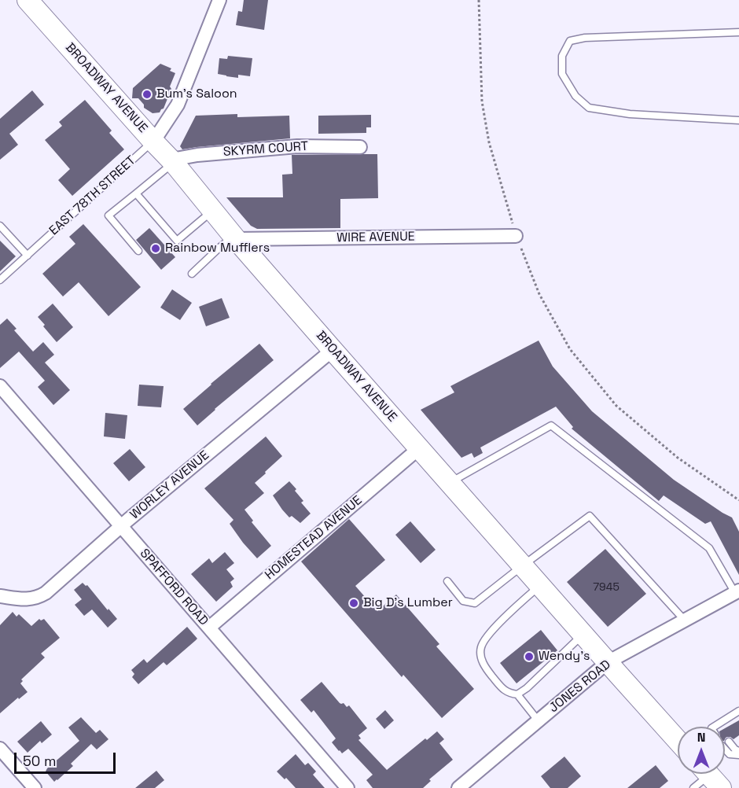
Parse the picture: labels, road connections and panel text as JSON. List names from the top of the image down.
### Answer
{
  "streets": {
    "main road": ["BROADWAY AVENUE"],
    "street": [
      "SKYRM COURT",
      "EAST 78TH STREET",
      "WIRE AVENUE",
      "WORLEY AVENUE",
      "HOMESTEAD AVENUE",
      "SPAFFORD ROAD",
      "JONES ROAD"
    ]
  },
  "crossings": [
    ["BROADWAY AVENUE", "SKYRM COURT"],
    ["BROADWAY AVENUE", "EAST 78TH STREET"],
    ["BROADWAY AVENUE", "WIRE AVENUE"],
    ["BROADWAY AVENUE", "WORLEY AVENUE"],
    ["BROADWAY AVENUE", "HOMESTEAD AVENUE"],
    ["BROADWAY AVENUE", "JONES ROAD"],
    ["WORLEY AVENUE", "SPAFFORD ROAD"],
    ["HOMESTEAD AVENUE", "SPAFFORD ROAD"]
  ],
  "places": [
    "Bum's Saloon",
    "Rainbow Mufflers",
    "Big D's Lumber",
    "Wendy's"
  ],
  "house_numbers": ["7945"],
  "scale_bar": "50 m",
  "north": "top"
}
